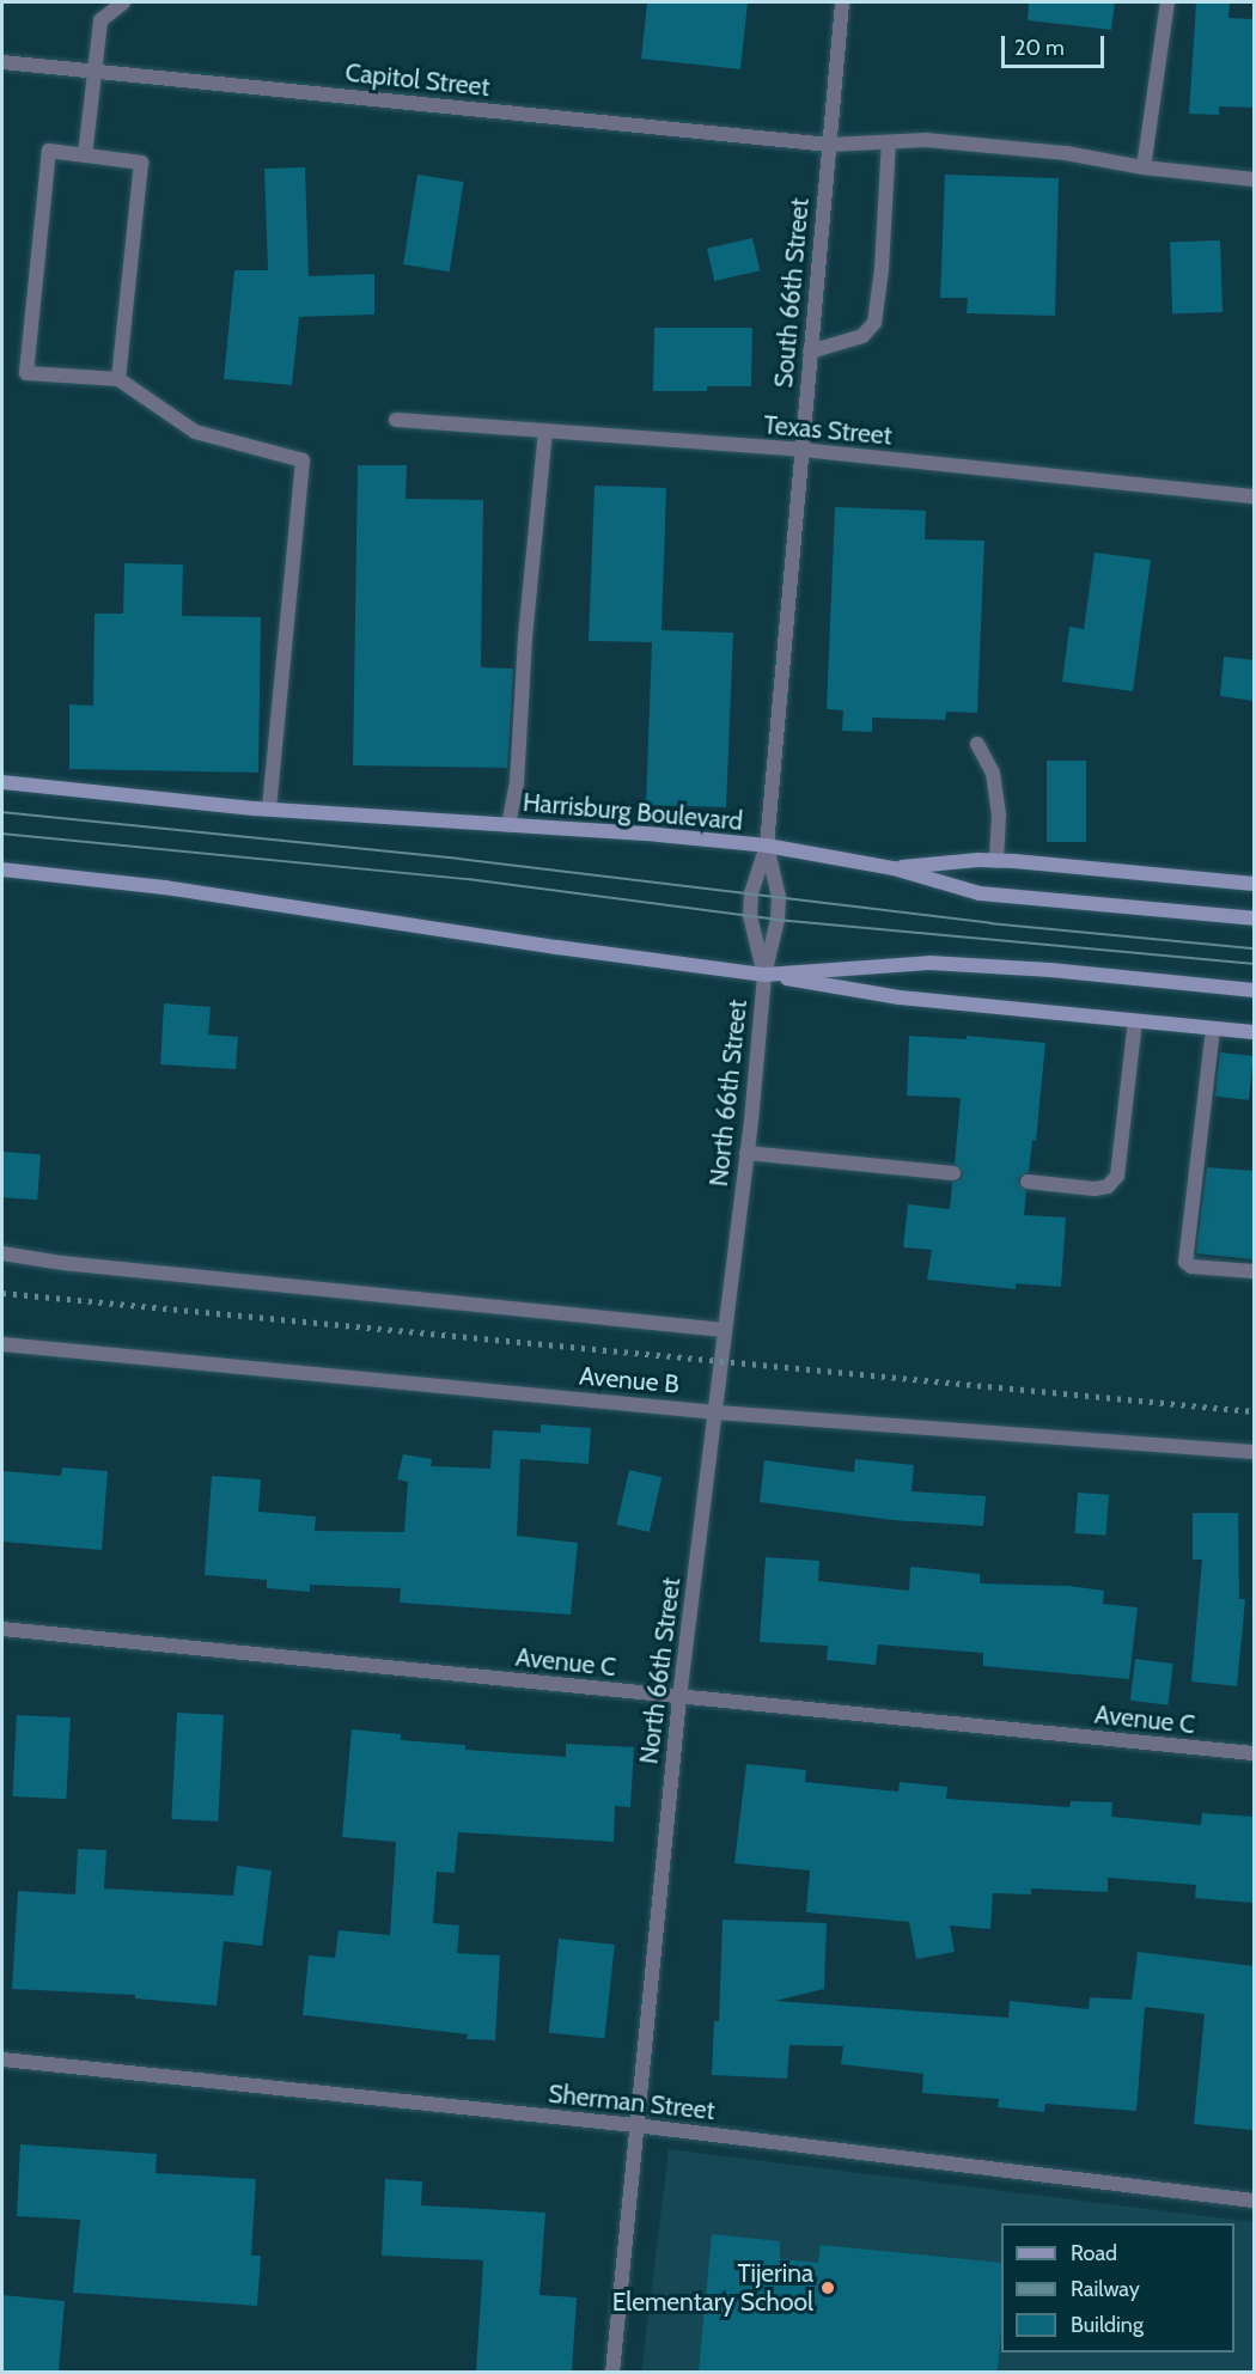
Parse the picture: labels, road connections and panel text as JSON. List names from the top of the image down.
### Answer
{
  "streets": {
    "main road": ["Harrisburg Boulevard"],
    "street": [
      "Capitol Street",
      "South 66th Street",
      "Texas Street",
      "North 66th Street",
      "Avenue B",
      "Avenue C",
      "Sherman Street"
    ]
  },
  "crossings": [
    ["Capitol Street", "South 66th Street"],
    ["South 66th Street", "Texas Street"],
    ["South 66th Street", "Harrisburg Boulevard"],
    ["South 66th Street", "North 66th Street"],
    ["North 66th Street", "Avenue B"],
    ["North 66th Street", "Avenue C"],
    ["North 66th Street", "Sherman Street"]
  ],
  "places": ["Tijerina Elementary School"],
  "legend": ["Road", "Railway", "Building"],
  "scale_bar": "20 m"
}
